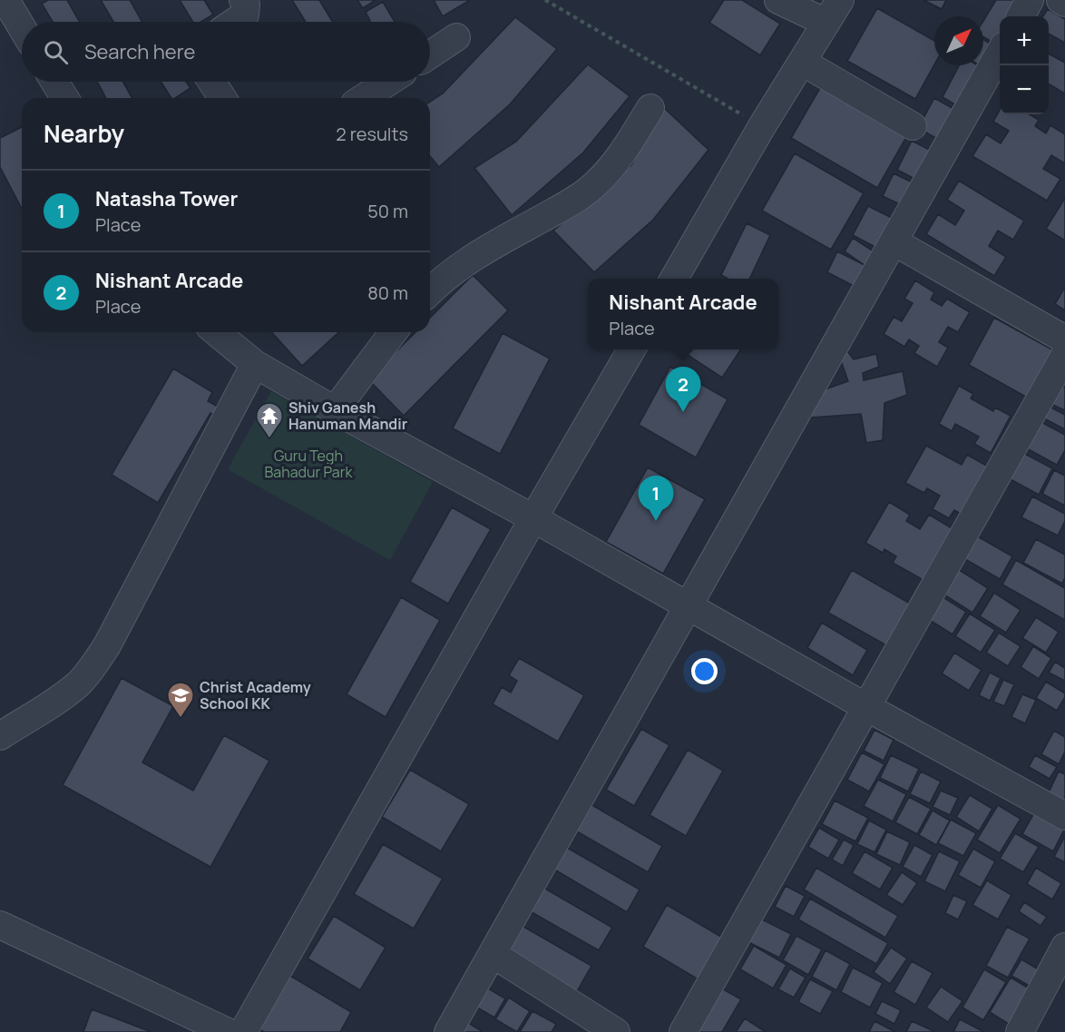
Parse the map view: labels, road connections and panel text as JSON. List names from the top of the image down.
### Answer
{
  "parks": ["Guru Tegh Bahadur Park"],
  "places": {
    "temple": ["Shiv Ganesh Hanuman Mandir"],
    "school or university": ["Christ Academy School KK"]
  },
  "north": "top right",
  "page": {
    "map_buttons": ["+", "−"],
    "search": "Search here",
    "heading": ["Nearby", "2 results"],
    "list": [
      {
        "mark": "1",
        "name": "Natasha Tower",
        "note": "Place",
        "value": "50 m"
      },
      {
        "mark": "2",
        "name": "Nishant Arcade",
        "note": "Place",
        "value": "80 m"
      }
    ],
    "popup": ["Nishant Arcade", "Place"],
    "pins": ["2", "1"]
  }
}
